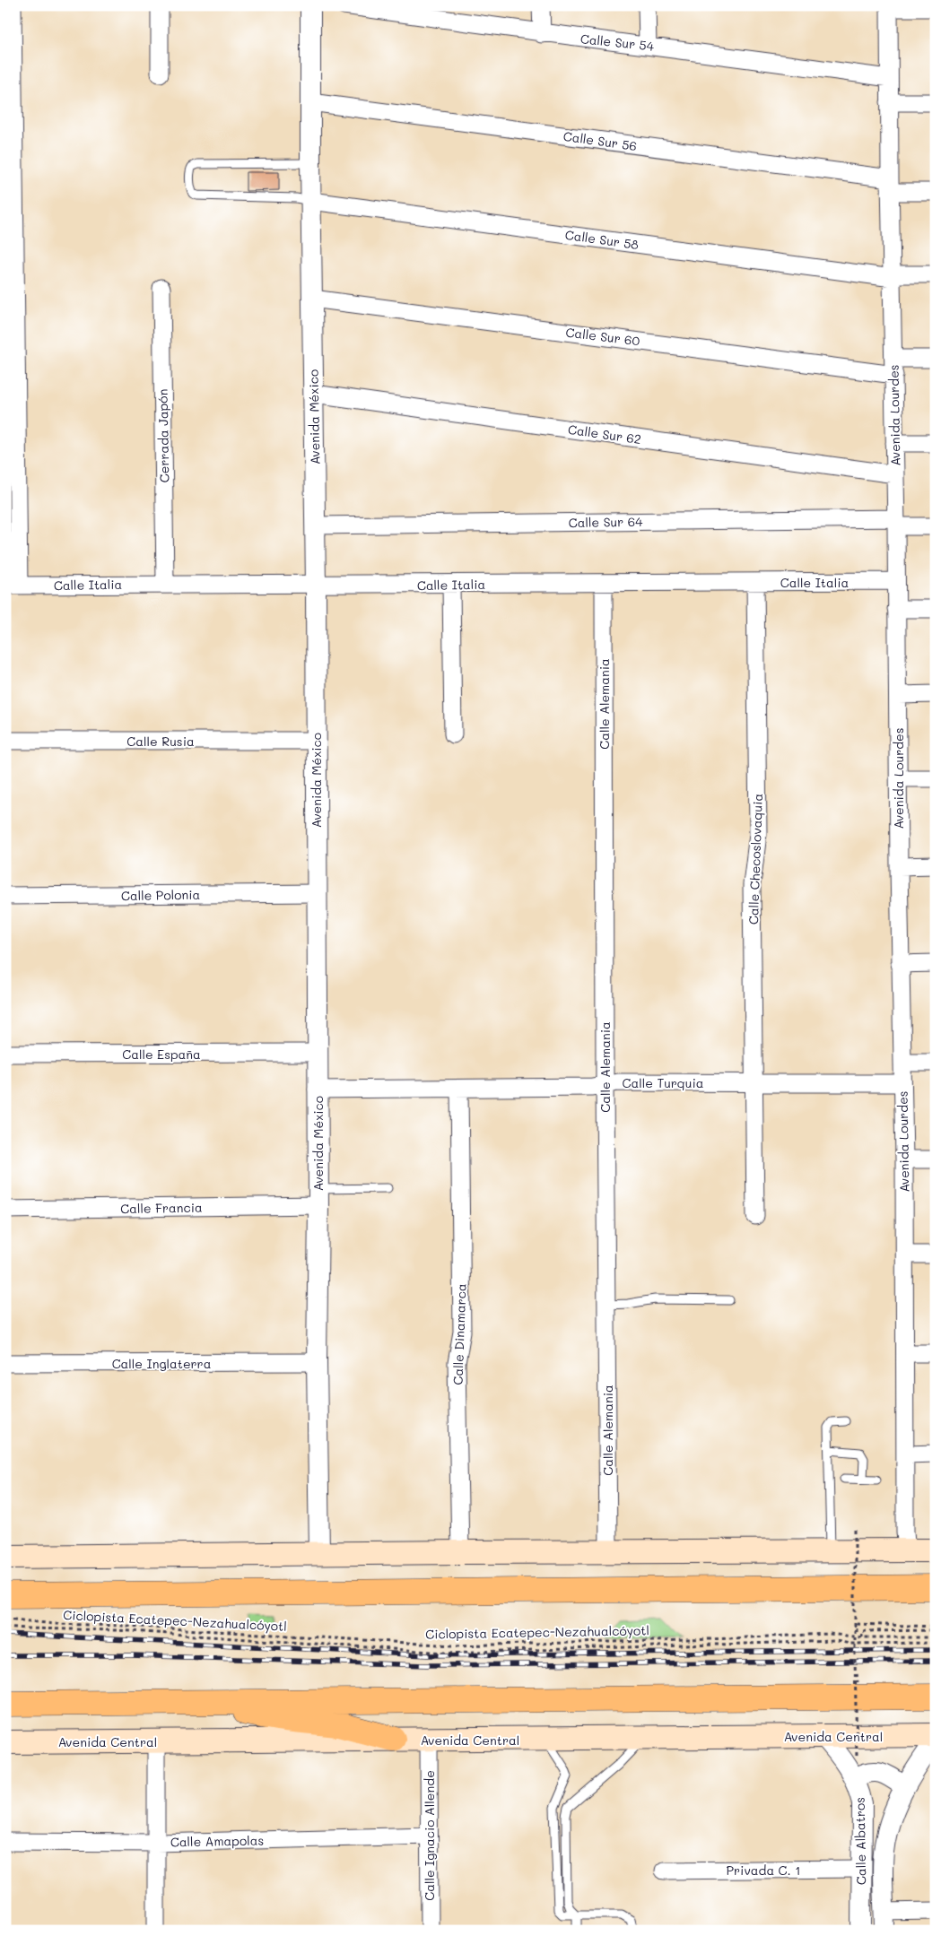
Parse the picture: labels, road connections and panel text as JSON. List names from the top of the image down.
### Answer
{
  "streets": {
    "main road": ["Avenida Central"],
    "street": [
      "Calle Sur 54",
      "Calle Sur 56",
      "Calle Sur 58",
      "Calle Sur 60",
      "Avenida Lourdes",
      "Avenida México",
      "Calle Sur 62",
      "Cerrada Japón",
      "Calle Sur 64",
      "Calle Italia",
      "Calle Alemania",
      "Calle Rusia",
      "Calle Checoslovaquia",
      "Calle Polonia",
      "Calle España",
      "Calle Turquia",
      "Calle Francia",
      "Calle Dinamarca",
      "Calle Inglaterra",
      "Calle Ignacio Allende",
      "Calle Amapolas",
      "Calle Albatros",
      "Privada C. 1"
    ],
    "path": ["Ciclopista Ecatepec-Nezahualcóyotl"]
  },
  "crossings": [
    ["Calle Sur 54", "Avenida Lourdes"],
    ["Calle Sur 56", "Avenida Lourdes"],
    ["Calle Sur 56", "Avenida México"],
    ["Calle Sur 58", "Avenida Lourdes"],
    ["Calle Sur 58", "Avenida México"],
    ["Calle Sur 60", "Avenida Lourdes"],
    ["Calle Sur 60", "Avenida México"],
    ["Avenida Lourdes", "Calle Sur 62"],
    ["Avenida Lourdes", "Calle Sur 64"],
    ["Avenida Lourdes", "Calle Italia"],
    ["Avenida Lourdes", "Calle Turquia"],
    ["Avenida México", "Calle Sur 62"],
    ["Avenida México", "Calle Sur 64"],
    ["Avenida México", "Calle Italia"],
    ["Avenida México", "Calle Rusia"],
    ["Avenida México", "Calle Polonia"],
    ["Avenida México", "Calle España"],
    ["Avenida México", "Calle Turquia"],
    ["Avenida México", "Calle Francia"],
    ["Avenida México", "Calle Inglaterra"],
    ["Cerrada Japón", "Calle Italia"],
    ["Calle Italia", "Calle Alemania"],
    ["Calle Italia", "Calle Checoslovaquia"],
    ["Calle Alemania", "Calle Turquia"],
    ["Calle Checoslovaquia", "Calle Turquia"],
    ["Calle Turquia", "Calle Dinamarca"],
    ["Avenida Central", "Calle Ignacio Allende"],
    ["Avenida Central", "Calle Albatros"],
    ["Calle Ignacio Allende", "Calle Amapolas"],
    ["Calle Albatros", "Privada C. 1"]
  ]
}
